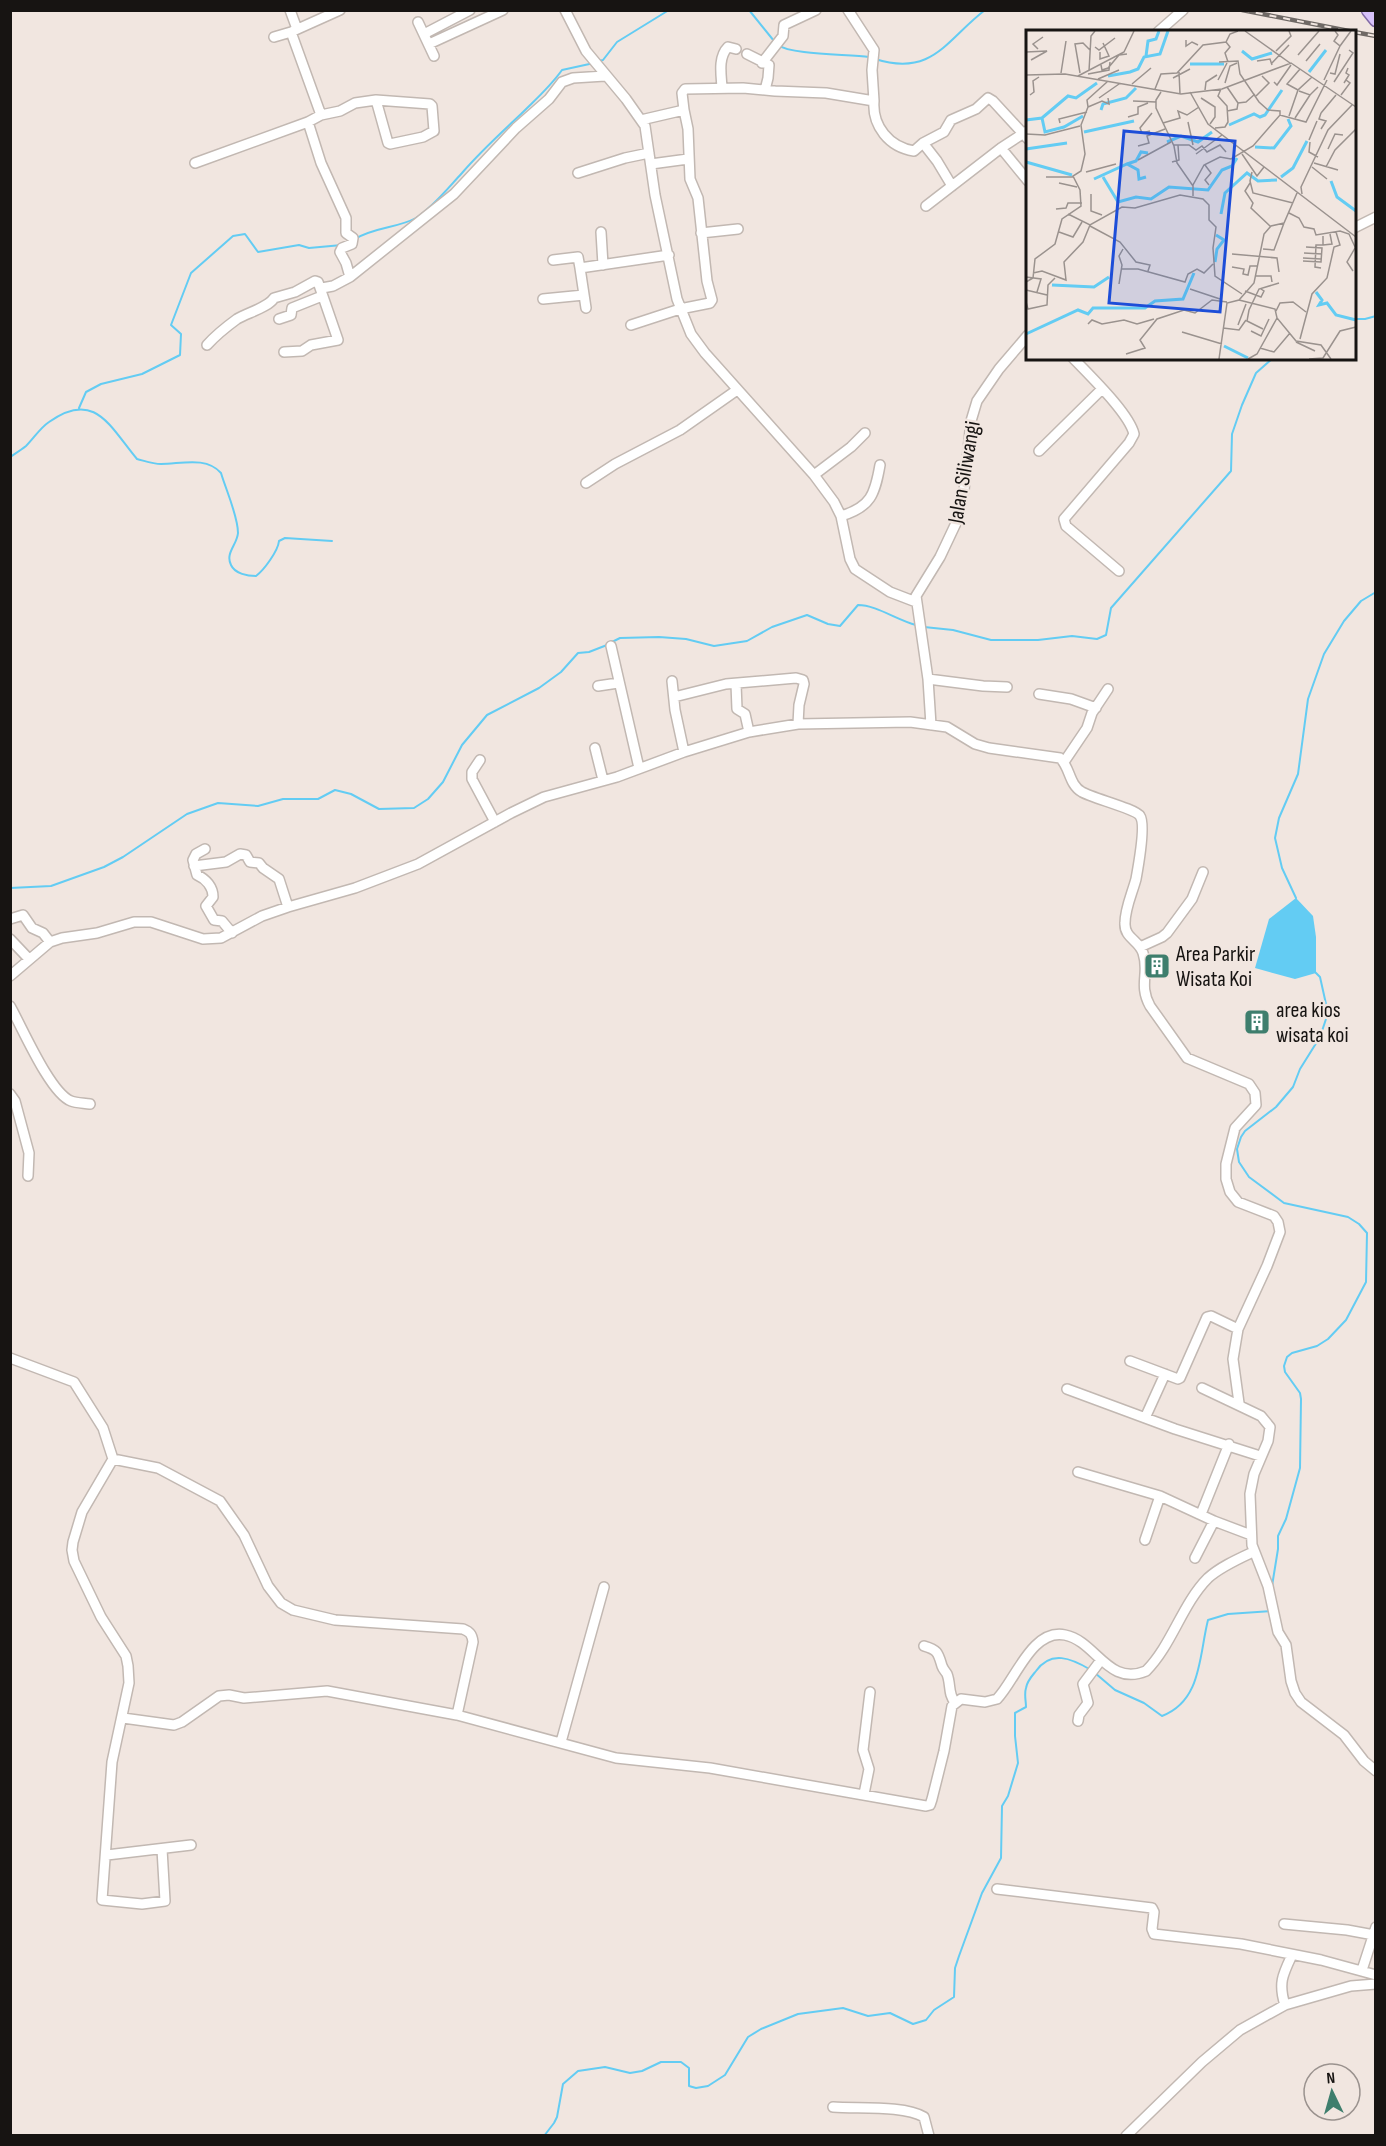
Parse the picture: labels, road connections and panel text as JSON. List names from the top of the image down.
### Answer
{
  "streets": {
    "street": ["Jalan Siliwangi"]
  },
  "places": {
    "building": ["Area Parkir Wisata Koi", "area kios wisata koi"]
  },
  "north": "top"
}
